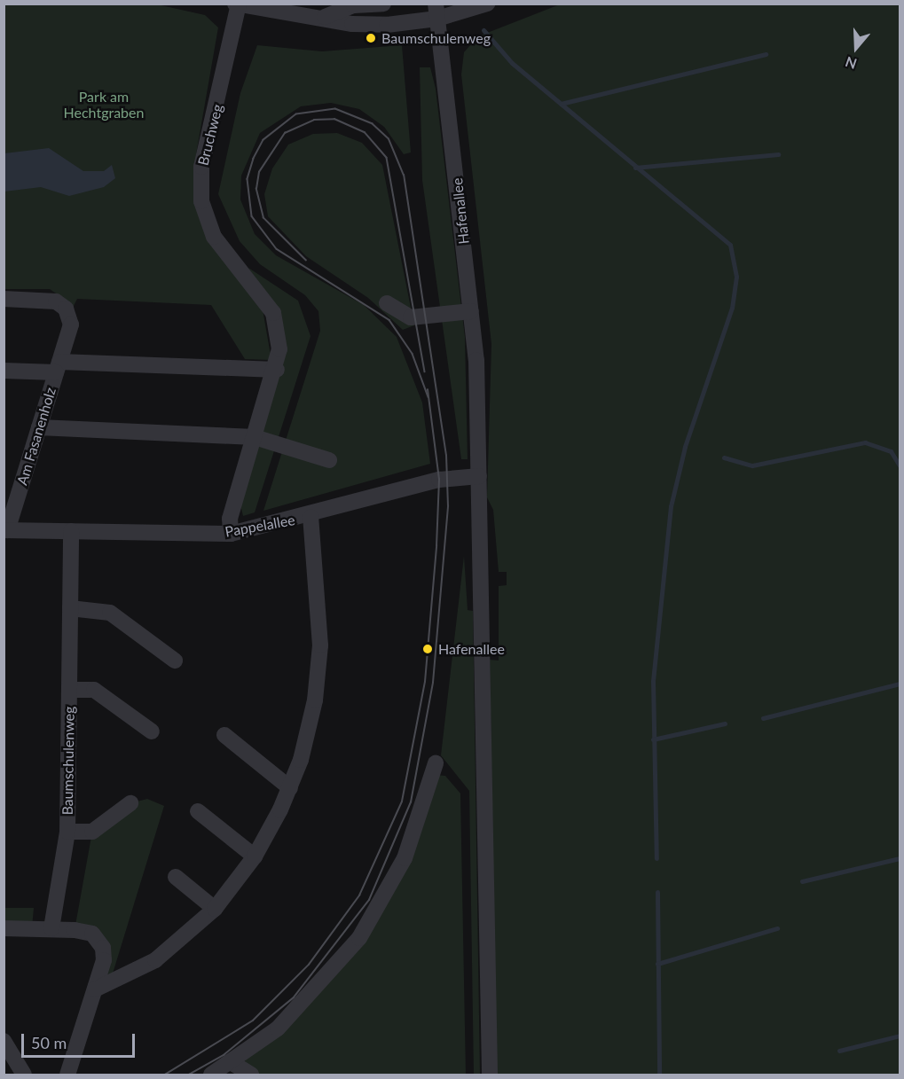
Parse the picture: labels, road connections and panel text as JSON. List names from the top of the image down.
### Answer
{
  "streets": {
    "street": [
      "Bruchweg",
      "Hafenallee",
      "Am Fasanenholz",
      "Pappelallee",
      "Baumschulenweg"
    ]
  },
  "crossings": [
    ["Bruchweg", "Pappelallee"],
    ["Hafenallee", "Pappelallee"],
    ["Am Fasanenholz", "Pappelallee"],
    ["Pappelallee", "Baumschulenweg"]
  ],
  "parks": ["Park am Hechtgraben"],
  "places": ["Baumschulenweg", "Hafenallee"],
  "scale_bar": "50 m",
  "north": "bottom"
}
